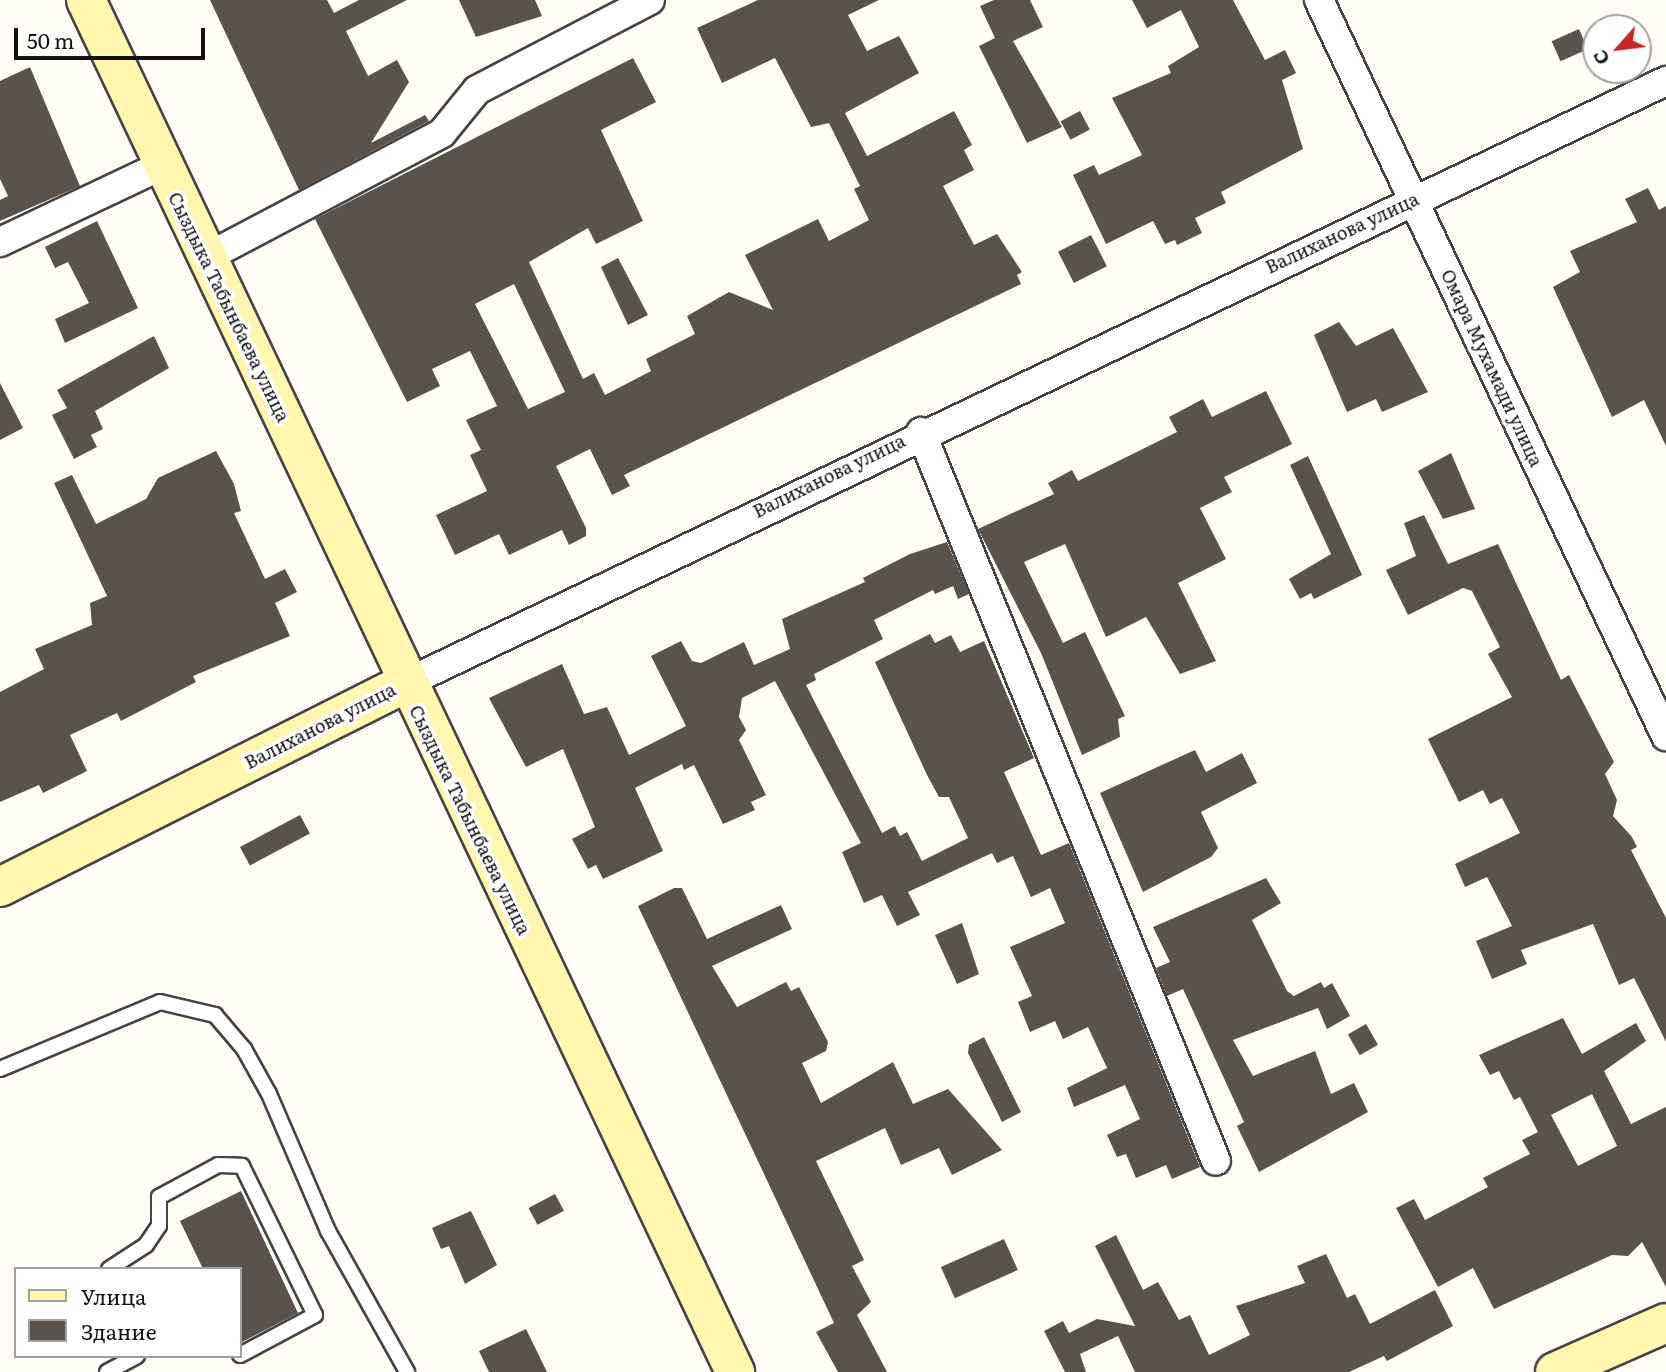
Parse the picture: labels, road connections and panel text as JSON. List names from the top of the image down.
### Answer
{
  "streets": {
    "street": ["Валиханова улица", "Сыздыка Табынбаева улица", "Омара Мухамади улица"]
  },
  "crossings": [
    ["Валиханова улица", "Сыздыка Табынбаева улица"],
    ["Валиханова улица", "Омара Мухамади улица"]
  ],
  "legend": ["Улица", "Здание"],
  "scale_bar": "50 m",
  "north": "bottom left"
}
